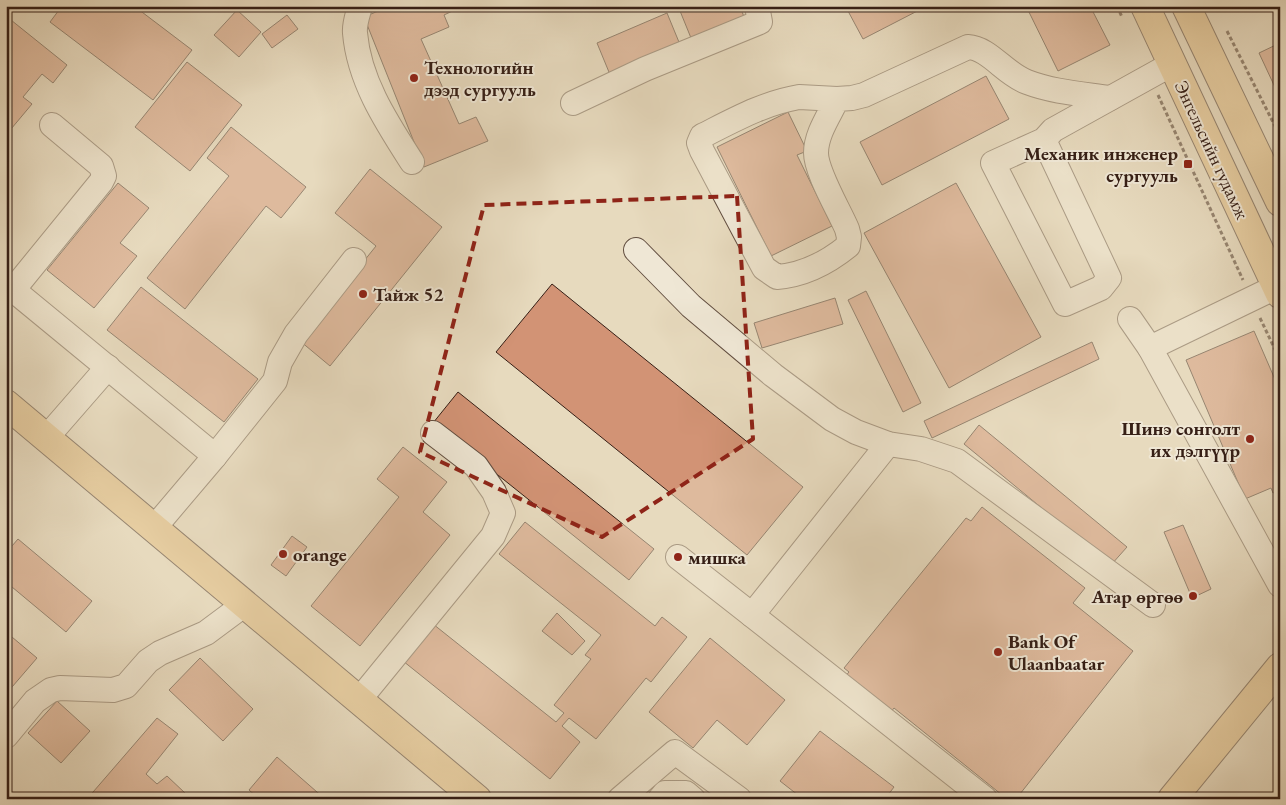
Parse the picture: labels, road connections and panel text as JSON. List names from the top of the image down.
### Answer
{
  "streets": {
    "main road": ["Энгельсийн гудамж"]
  },
  "places": {
    "other": [
      "Технологийн дээд сургууль",
      "Тайж 52",
      "Шинэ сонголт их дэлгүүр",
      "orange",
      "мишка",
      "Атар өргөө",
      "Bank Of Ulaanbaatar"
    ],
    "transit": ["Механик инженер сургууль"]
  }
}
